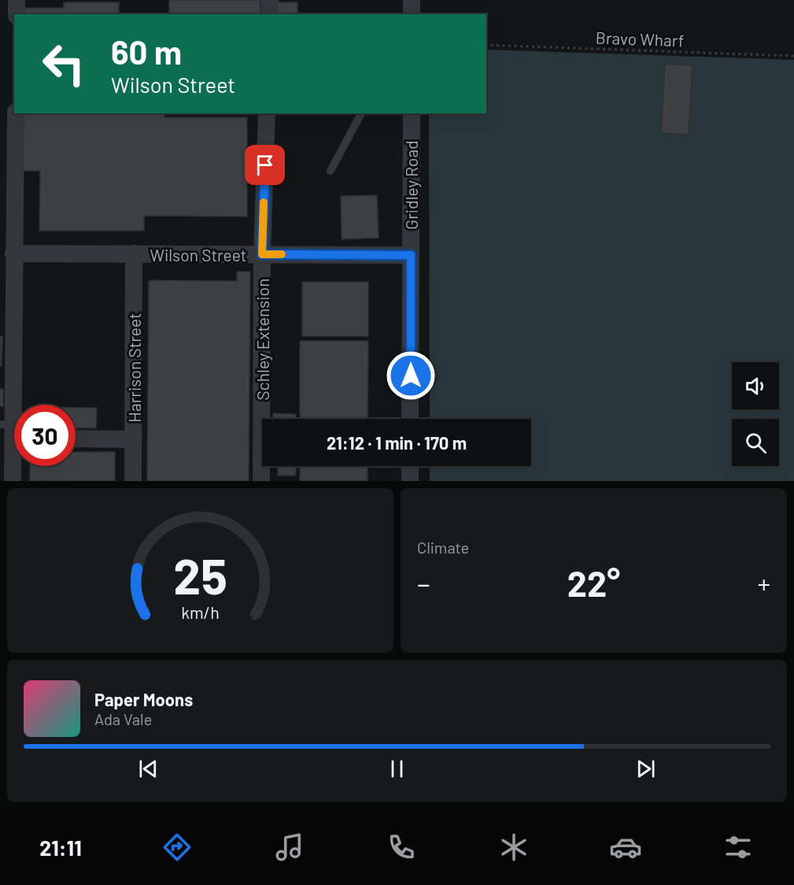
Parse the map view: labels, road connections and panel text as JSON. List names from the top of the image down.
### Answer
{
  "streets": {
    "street": [
      "Gridley Road",
      "Wilson Street",
      "Schley Extension",
      "Harrison Street"
    ],
    "path": ["Bravo Wharf"]
  },
  "crossings": [
    ["Gridley Road", "Wilson Street"],
    ["Wilson Street", "Schley Extension"],
    ["Wilson Street", "Harrison Street"]
  ],
  "page": {
    "turn": ["60 m", "Wilson Street"],
    "limit": "30",
    "trip": "21:12 · 1 min · 170 m",
    "tile": "Climate",
    "heat": ["−", "22°", "+"],
    "song": ["Paper Moons", "Ada Vale"],
    "tabs": "21:11",
    "gauge": ["25", "km/h"]
  }
}
